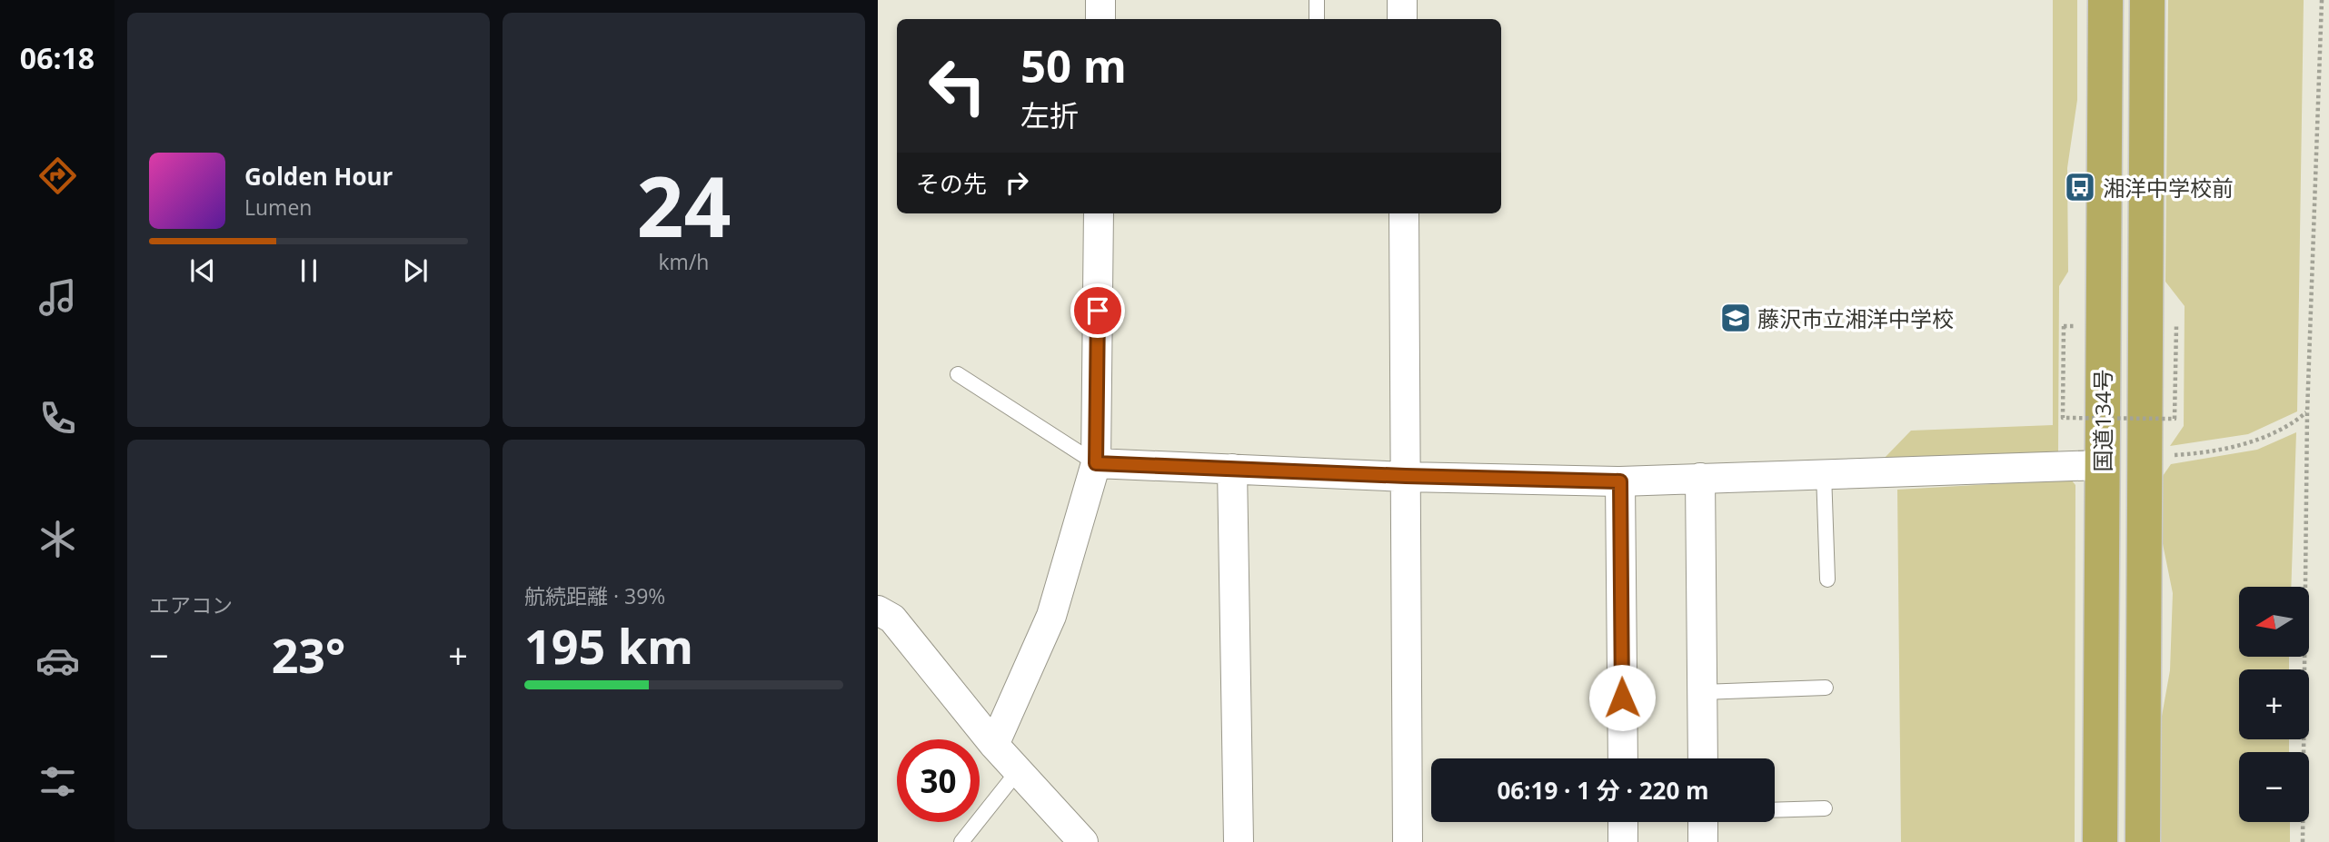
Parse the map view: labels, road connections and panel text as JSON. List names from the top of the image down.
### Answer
{
  "streets": {
    "highway": ["国道134号"]
  },
  "places": {
    "bus stop": ["湘洋中学校前"],
    "school or university": ["藤沢市立湘洋中学校"]
  },
  "north": "left",
  "page": {
    "tabs": "06:18",
    "tile": [
      ["24", "km/h"],
      "エアコン",
      ["航続距離 · 39%", "195 km"]
    ],
    "turn": ["50 m", "左折"],
    "song": ["Golden Hour", "Lumen"],
    "then": "その先",
    "map_buttons": ["+", "−"],
    "heat": ["−", "23°", "+"],
    "limit": "30",
    "trip": "06:19 · 1 分 · 220 m"
  }
}
